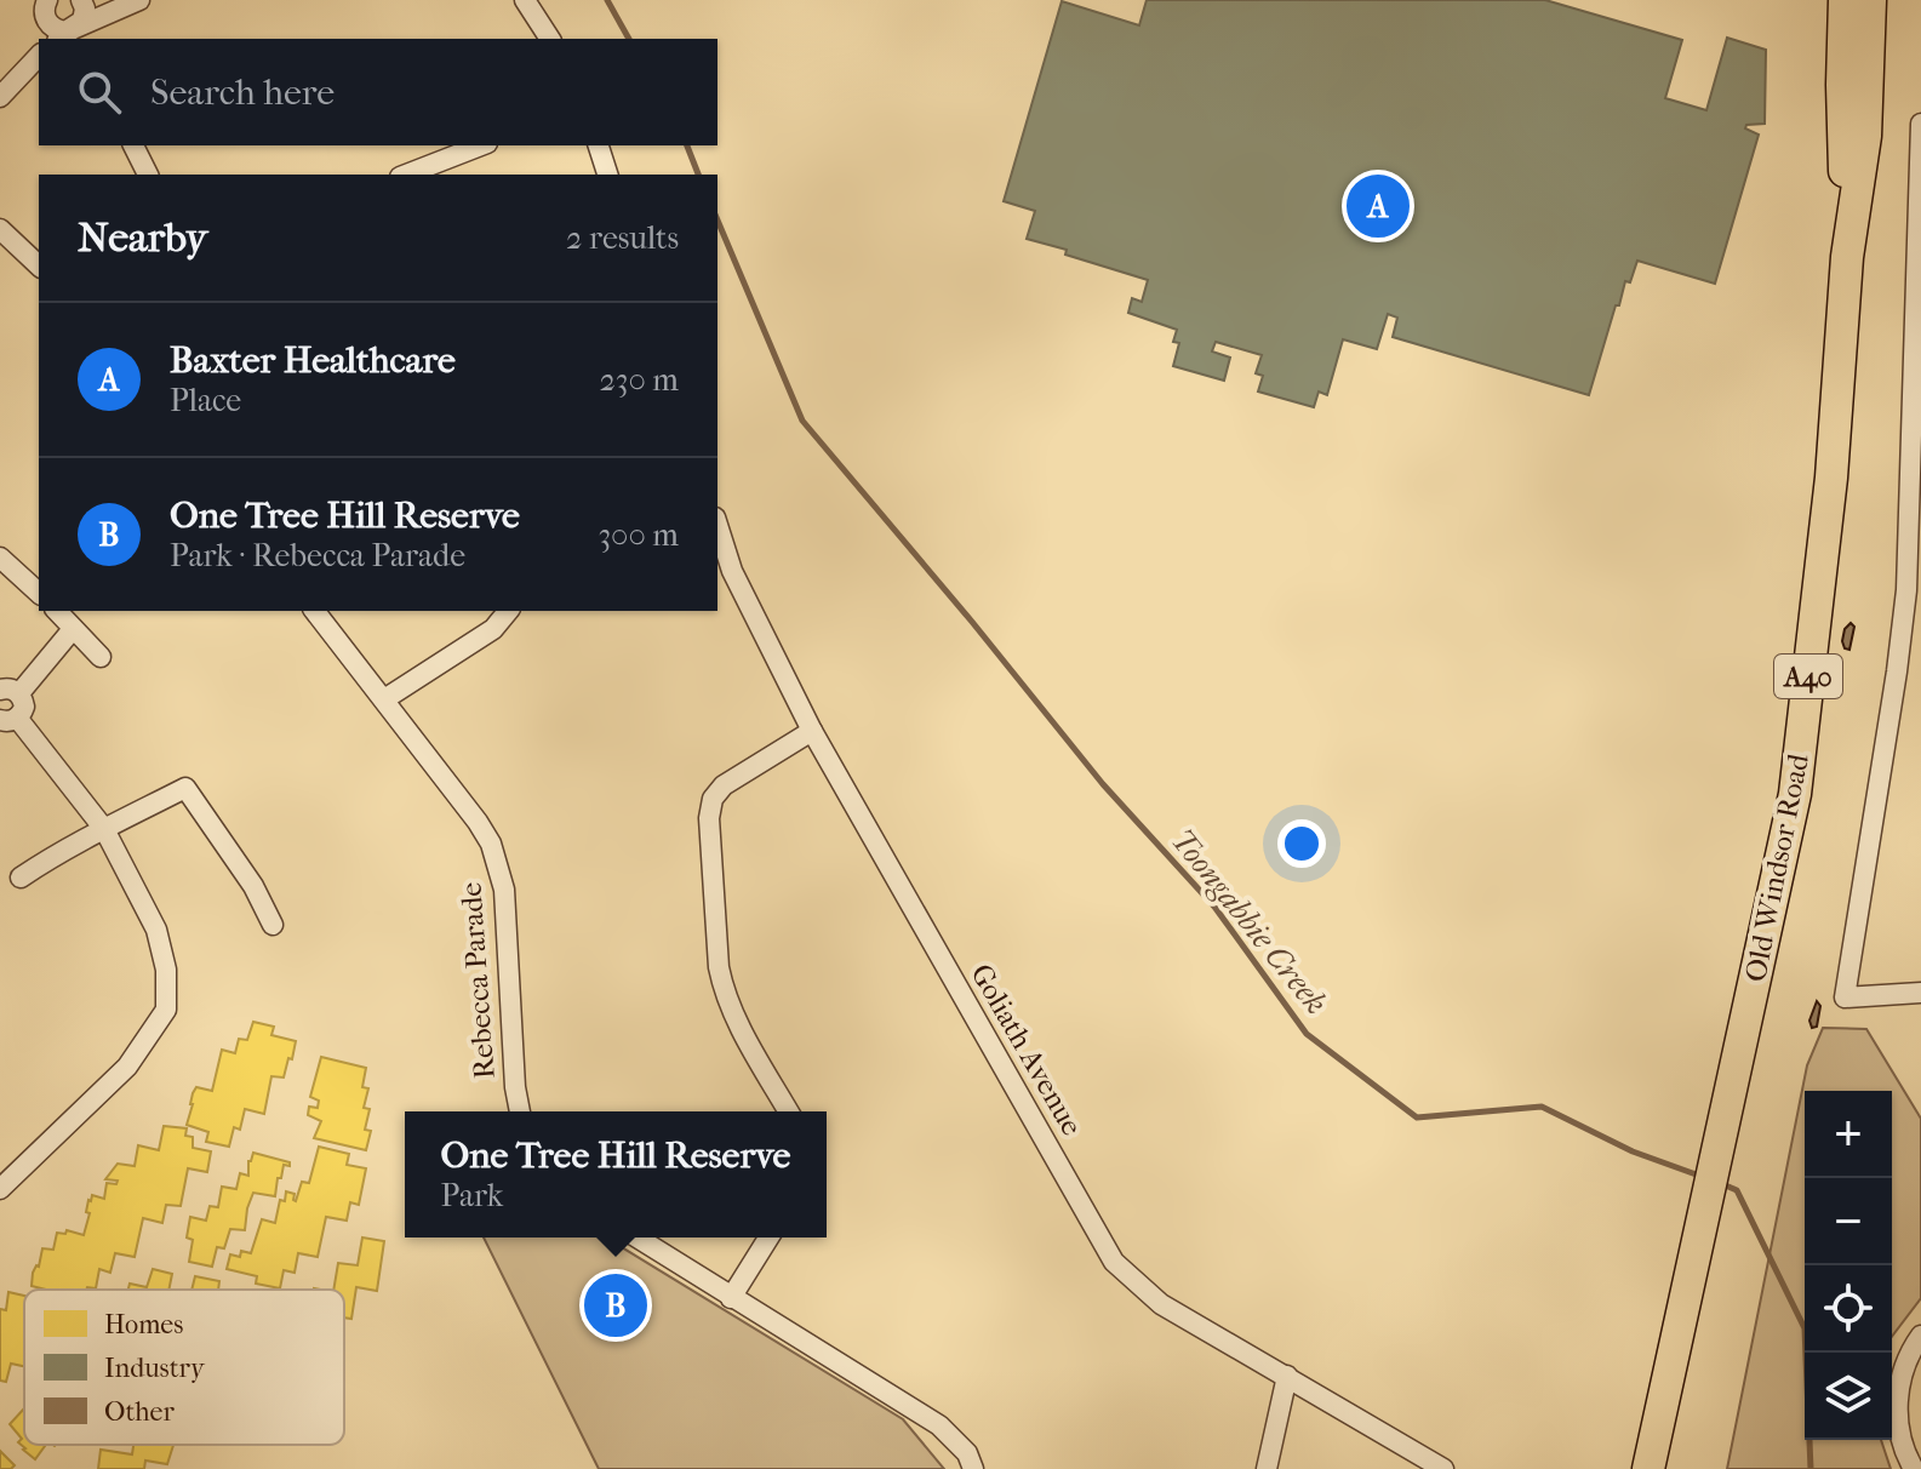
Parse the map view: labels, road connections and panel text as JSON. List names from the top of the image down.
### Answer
{
  "streets": {
    "highway": ["A40", "Old Windsor Road"],
    "street": ["Rebecca Parade", "Goliath Avenue"]
  },
  "water": ["Toongabbie Creek"],
  "legend": ["Homes", "Industry", "Other"],
  "page": {
    "search": "Search here",
    "pins": ["A", "B"],
    "heading": ["Nearby", "2 results"],
    "list": [
      {
        "mark": "A",
        "name": "Baxter Healthcare",
        "note": "Place",
        "value": "230 m"
      },
      {
        "mark": "B",
        "name": "One Tree Hill Reserve",
        "note": "Park · Rebecca Parade",
        "value": "300 m"
      }
    ],
    "map_buttons": ["+", "−"],
    "popup": ["One Tree Hill Reserve", "Park"]
  }
}
